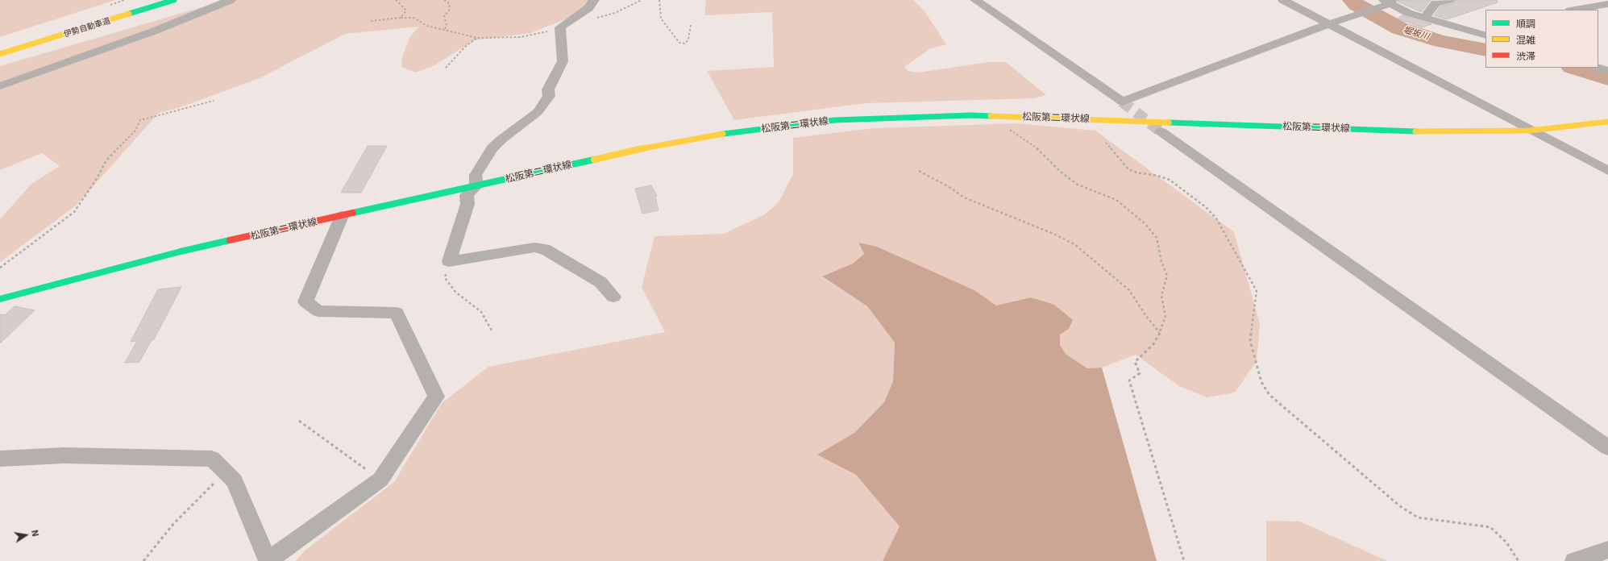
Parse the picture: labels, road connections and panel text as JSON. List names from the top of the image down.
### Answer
{
  "streets": {
    "main road": ["伊勢自動車道", "松阪第二環状線"]
  },
  "water": ["堀坂川"],
  "legend": ["順調", "混雑", "渋滞"],
  "north": "right"
}
